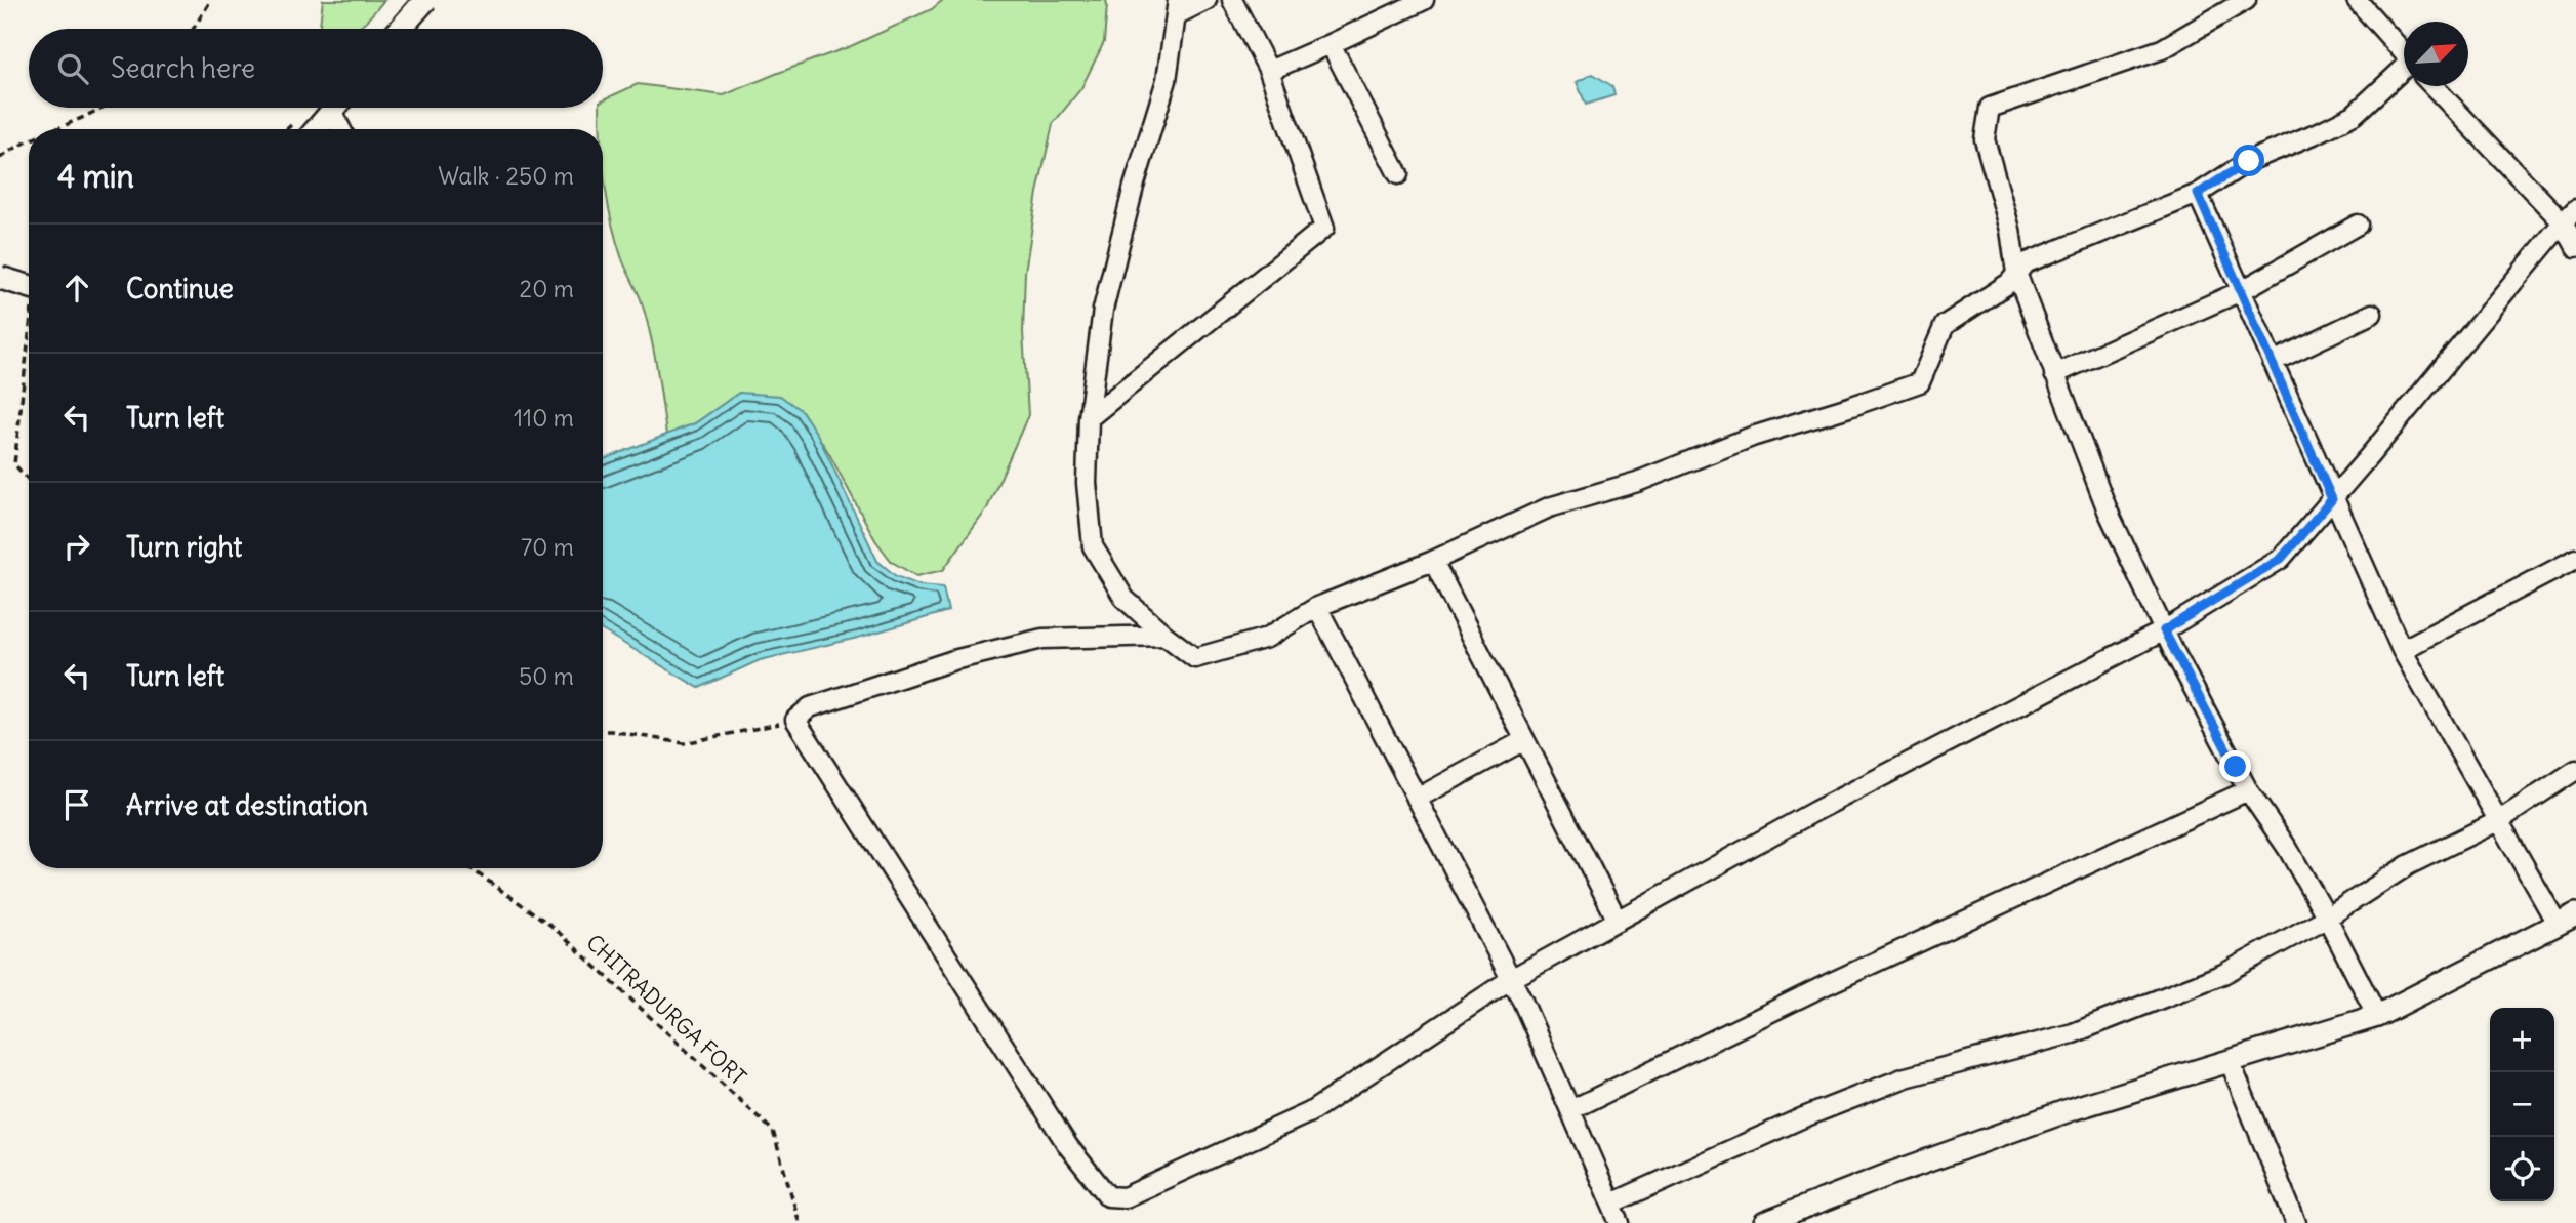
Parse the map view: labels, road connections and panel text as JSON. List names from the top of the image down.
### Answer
{
  "streets": {
    "path": ["CHITRADURGA FORT"]
  },
  "north": "top right",
  "page": {
    "search": "Search here",
    "heading": ["4 min", "Walk · 250 m"],
    "list": [
      ["Continue", "20 m"],
      ["Turn left", "110 m"],
      ["Turn right", "70 m"],
      ["Turn left", "50 m"],
      "Arrive at destination"
    ],
    "map_buttons": ["+", "−"]
  }
}
